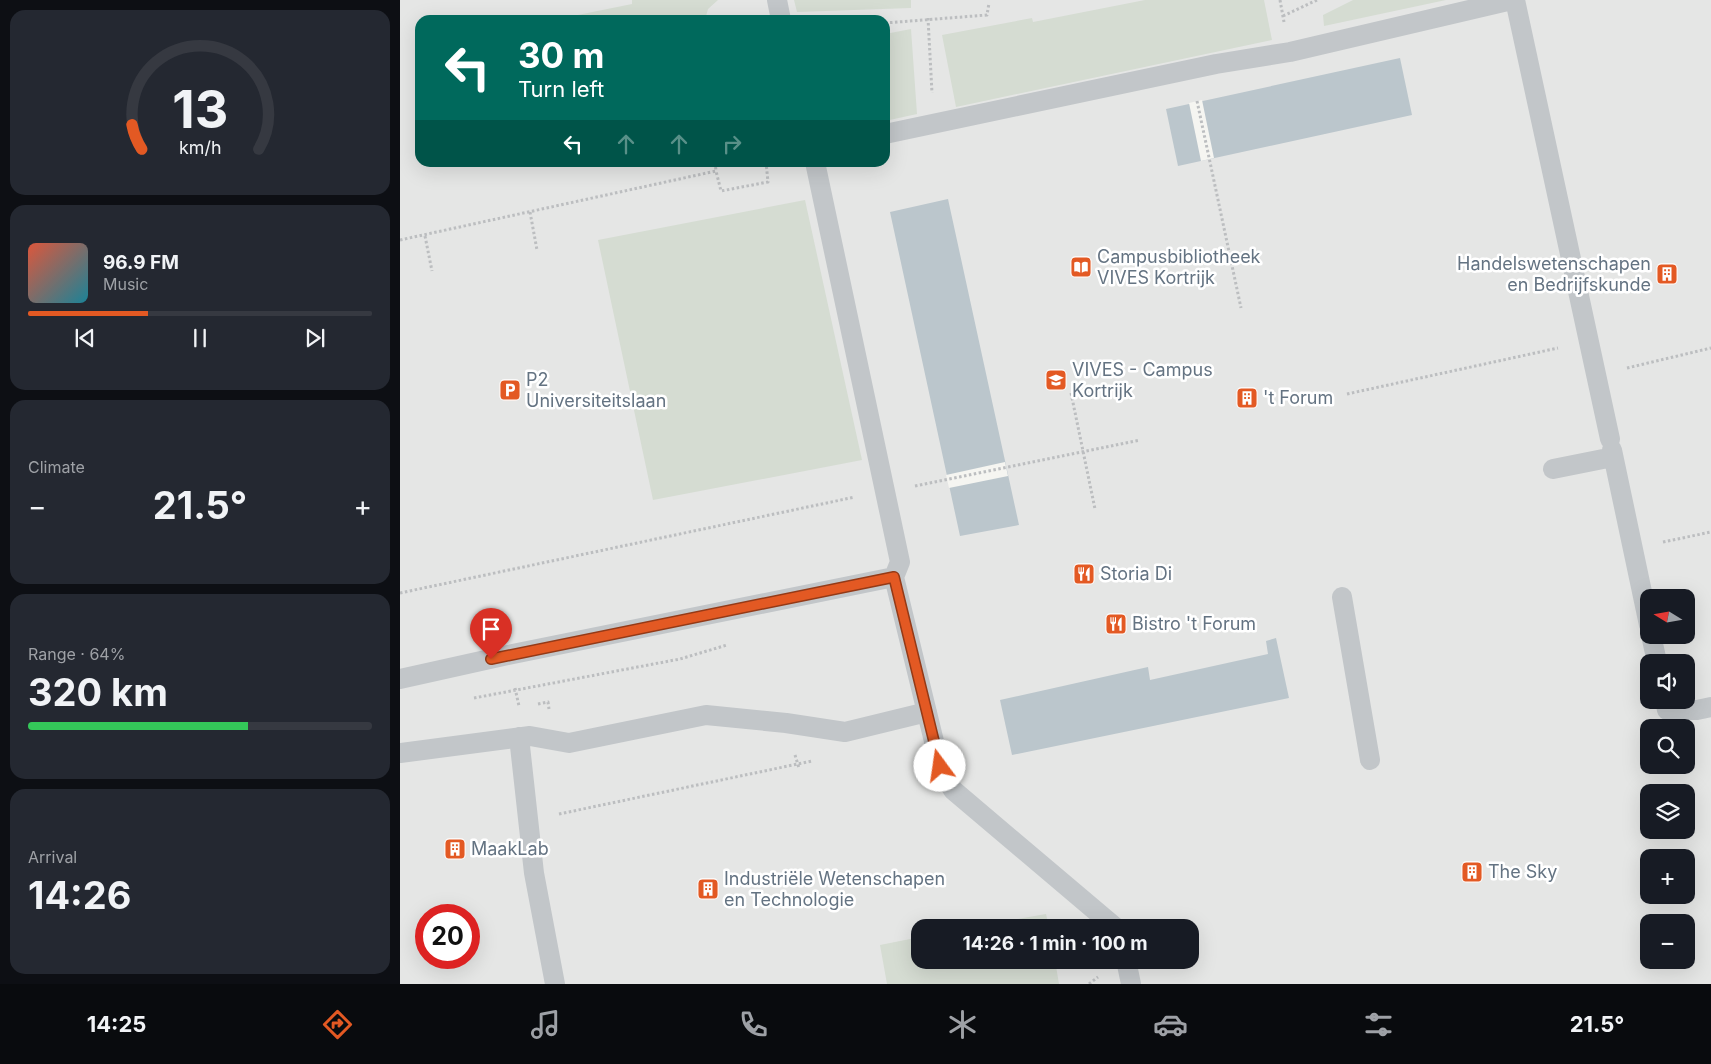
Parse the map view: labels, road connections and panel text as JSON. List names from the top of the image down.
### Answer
{
  "places": {
    "library": ["Campusbibliotheek VIVES Kortrijk"],
    "building": [
      "Handelswetenschapen en Bedrijfskunde",
      "'t Forum",
      "MaakLab",
      "The Sky",
      "Industriële Wetenschapen en Technologie"
    ],
    "school or university": ["VIVES - Campus Kortrijk"],
    "parking": ["P2 Universiteitslaan"],
    "restaurant": ["Storia Di", "Bistro 't Forum"]
  },
  "north": "left",
  "page": {
    "turn": ["30 m", "Turn left"],
    "song": ["96.9 FM", "Music"],
    "tile": [
      "Climate",
      ["Range · 64%", "320 km"],
      ["Arrival", "14:26"]
    ],
    "heat": ["−", "21.5°", "+"],
    "map_buttons": ["+", "−"],
    "limit": "20",
    "trip": "14:26 · 1 min · 100 m",
    "tabs": ["14:25", "21.5°"],
    "gauge": ["13", "km/h"]
  }
}
